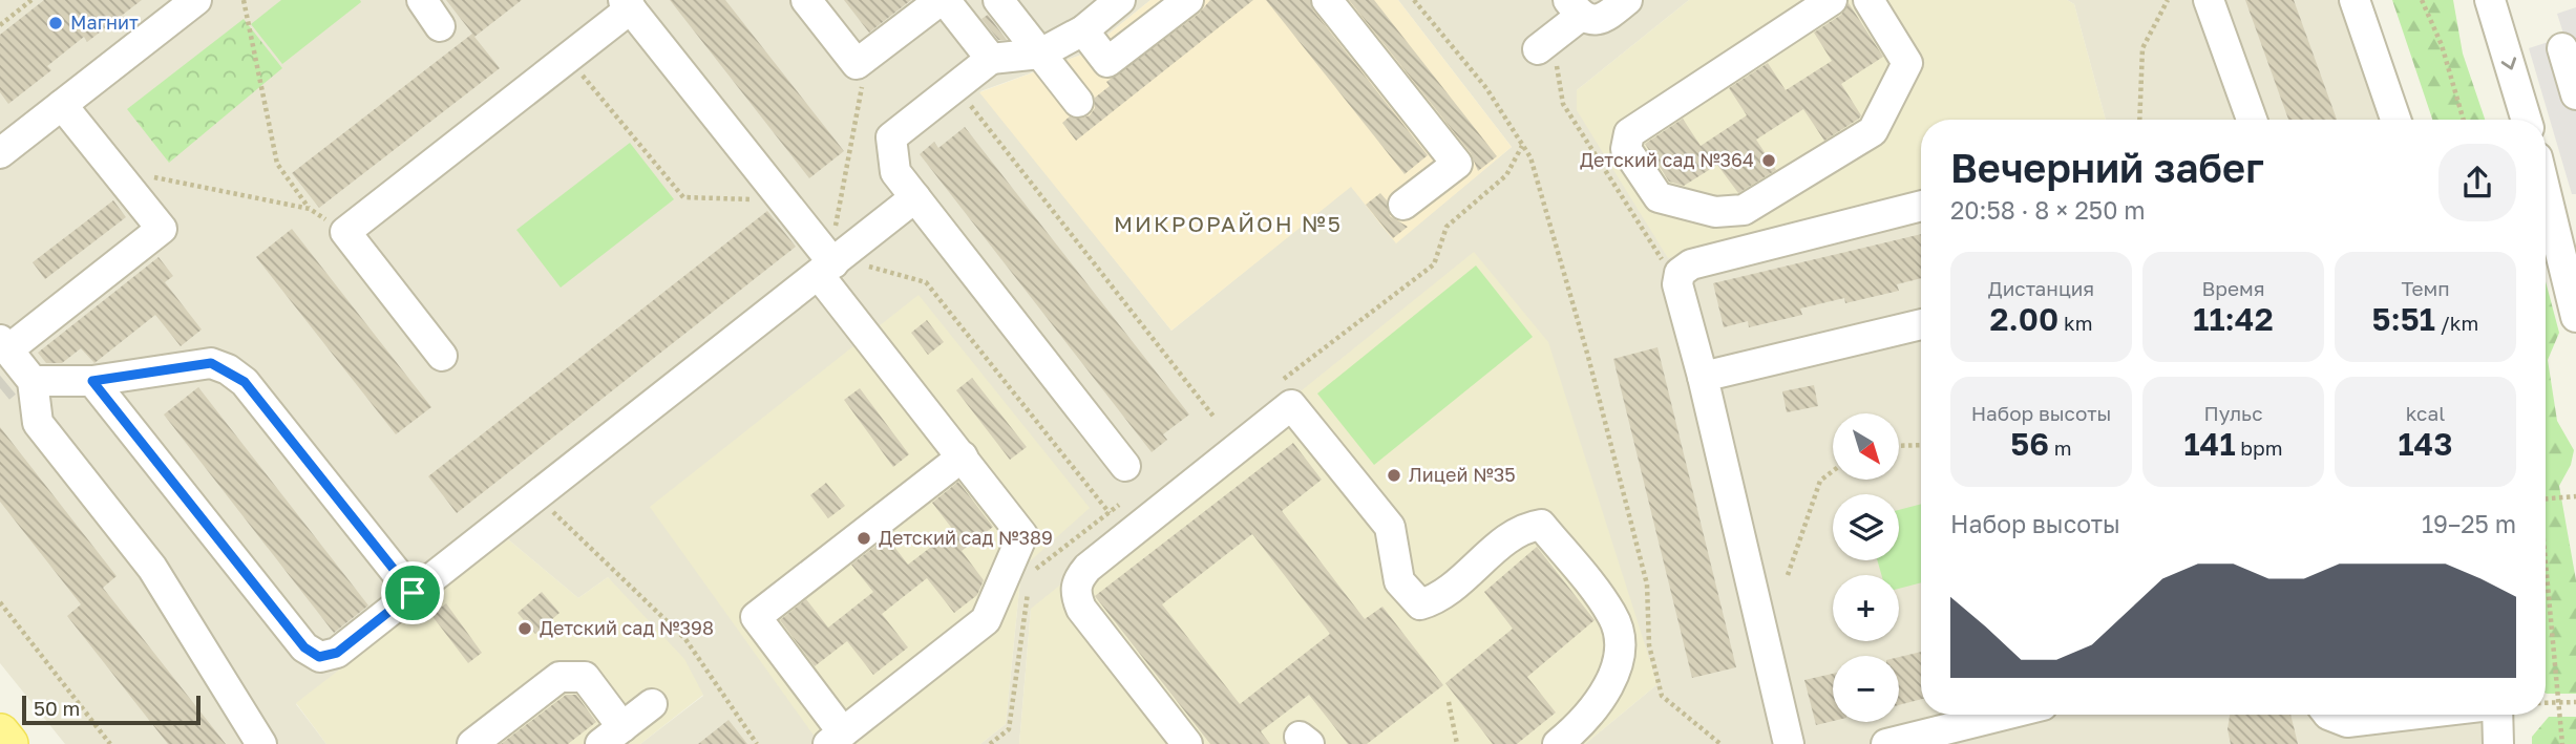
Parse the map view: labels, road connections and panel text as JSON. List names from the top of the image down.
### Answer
{
  "districts": ["МИКРОРАЙОН №5"],
  "places": [
    "Магнит",
    "Детский сад №364",
    "Лицей №35",
    "Детский сад №389",
    "Детский сад №398"
  ],
  "scale_bar": "50 m",
  "north": "bottom right",
  "page": {
    "heading": ["Вечерний забег", "20:58 · 8 × 250 m"],
    "stats": [
      ["Дистанция", "2.00 km"],
      ["Время", "11:42"],
      ["Темп", "5:51 /km"],
      ["Набор высоты", "56 m"],
      ["Пульс", "141 bpm"],
      ["kcal", "143"]
    ],
    "map_buttons": ["+", "−"],
    "chart": ["Набор высоты", "19–25 m"],
    "scale": "50 m"
  }
}
